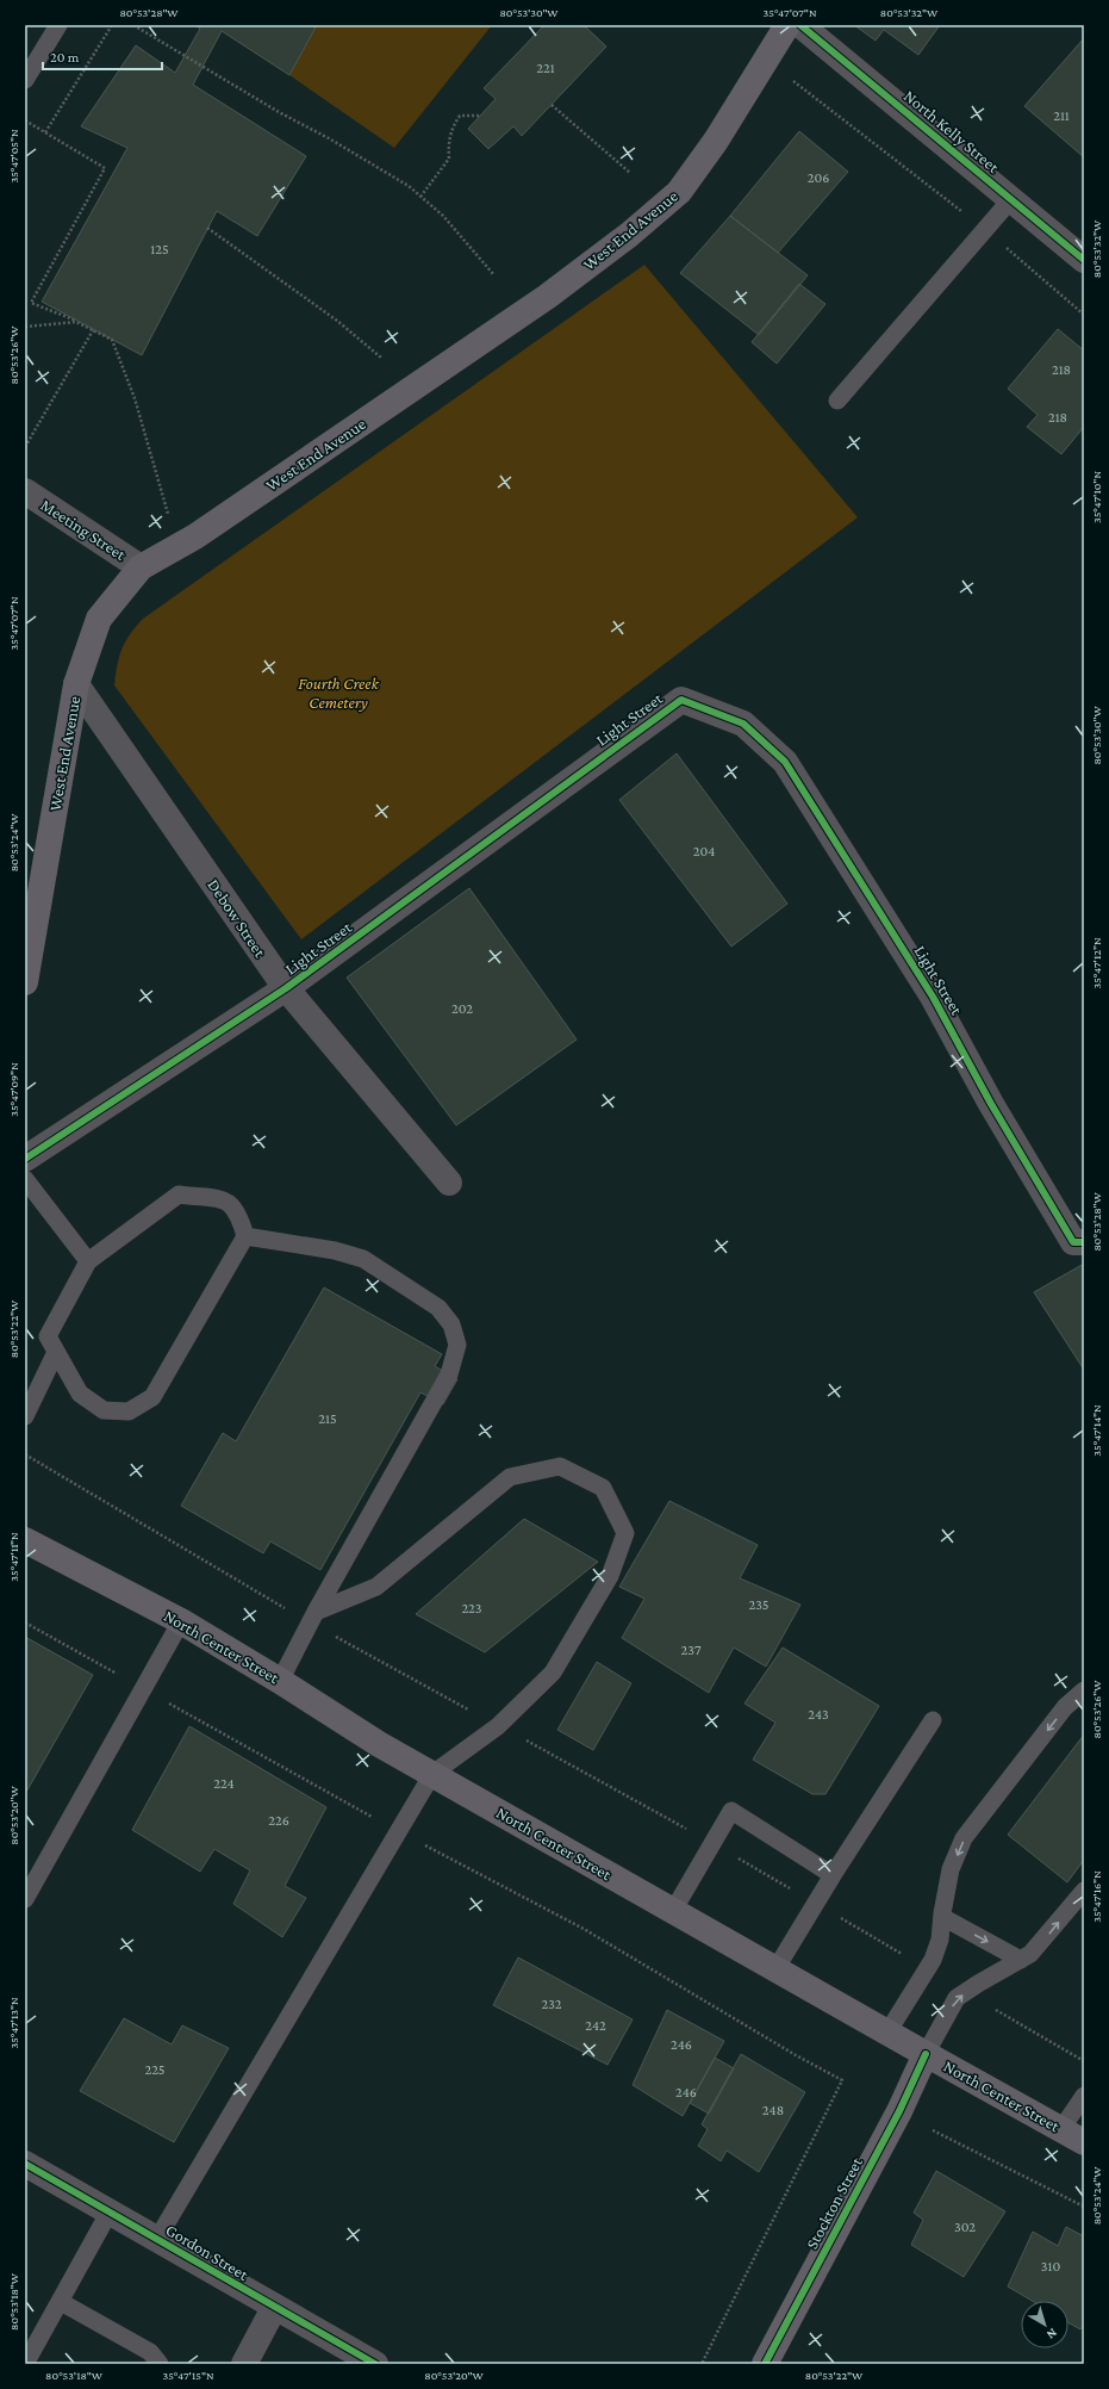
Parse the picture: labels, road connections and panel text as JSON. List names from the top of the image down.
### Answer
{
  "streets": {
    "main road": ["West End Avenue", "North Center Street", "Stockton Street"],
    "street": [
      "North Kelly Street",
      "Meeting Street",
      "Light Street",
      "Debow Street",
      "Gordon Street"
    ]
  },
  "crossings": [
    ["West End Avenue", "Meeting Street"],
    ["West End Avenue", "Debow Street"],
    ["Light Street", "Debow Street"],
    ["North Center Street", "Stockton Street"]
  ],
  "parks": ["Fourth Creek Cemetery"],
  "house_numbers": [
    "221",
    "211",
    "206",
    "125",
    "218",
    "218",
    "204",
    "202",
    "215",
    "235",
    "223",
    "237",
    "243",
    "224",
    "226",
    "232",
    "242",
    "246",
    "225",
    "246",
    "248",
    "302",
    "310"
  ],
  "scale_bar": "20 m",
  "north": "bottom right",
  "coordinates": [
    "80°53'28\"W",
    "80°53'30\"W",
    "35°47'07\"N",
    "80°53'32\"W",
    "35°47'05\"N",
    "80°53'26\"W",
    "35°47'10\"N",
    "80°53'24\"W",
    "35°47'12\"N",
    "35°47'09\"N",
    "80°53'22\"W",
    "35°47'14\"N",
    "35°47'11\"N",
    "80°53'20\"W",
    "35°47'16\"N",
    "35°47'13\"N",
    "80°53'18\"W",
    "35°47'15\"N"
  ]
}
